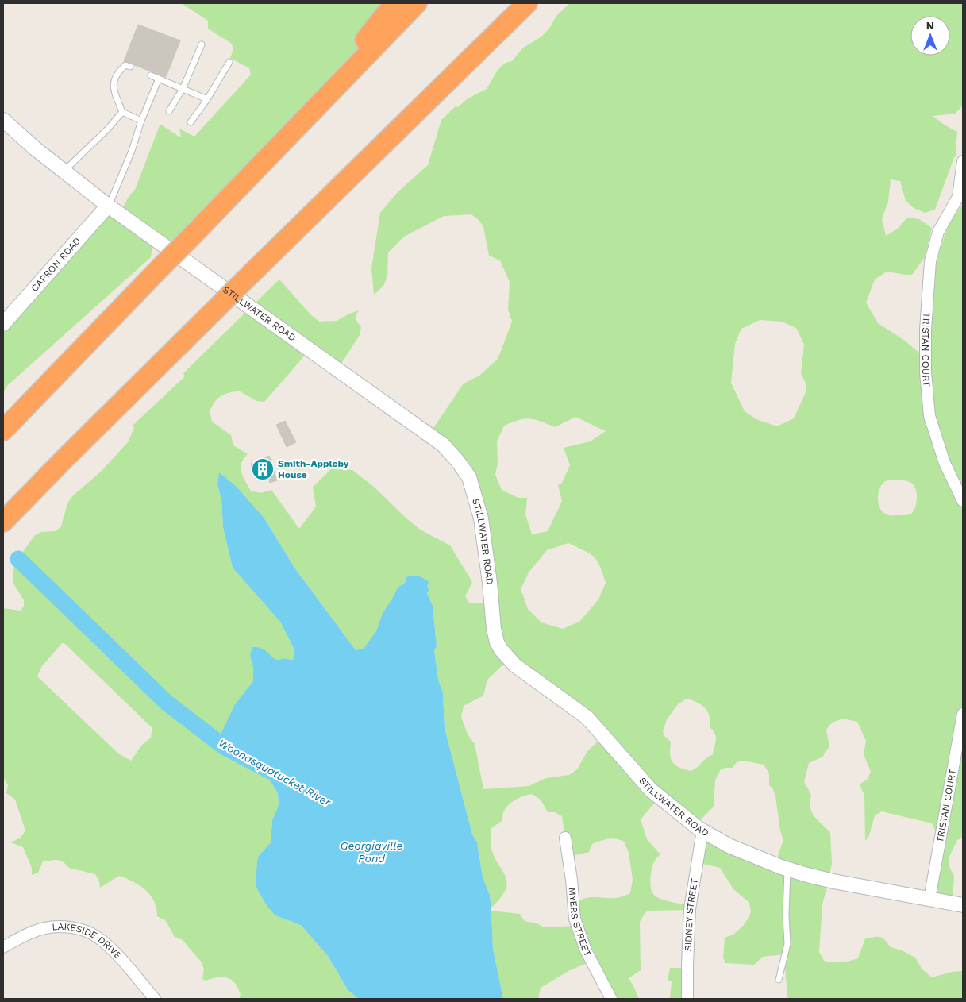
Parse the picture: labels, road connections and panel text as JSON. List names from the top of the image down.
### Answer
{
  "streets": {
    "street": [
      "CAPRON ROAD",
      "STILLWATER ROAD",
      "TRISTAN COURT",
      "SIDNEY STREET",
      "MYERS STREET",
      "LAKESIDE DRIVE"
    ]
  },
  "crossings": [
    ["CAPRON ROAD", "STILLWATER ROAD"],
    ["STILLWATER ROAD", "TRISTAN COURT"],
    ["STILLWATER ROAD", "SIDNEY STREET"]
  ],
  "water": ["Woonasquatucket River", "Georgiaville Pond"],
  "places": {
    "building": ["Smith-Appleby House"]
  },
  "north": "top"
}
